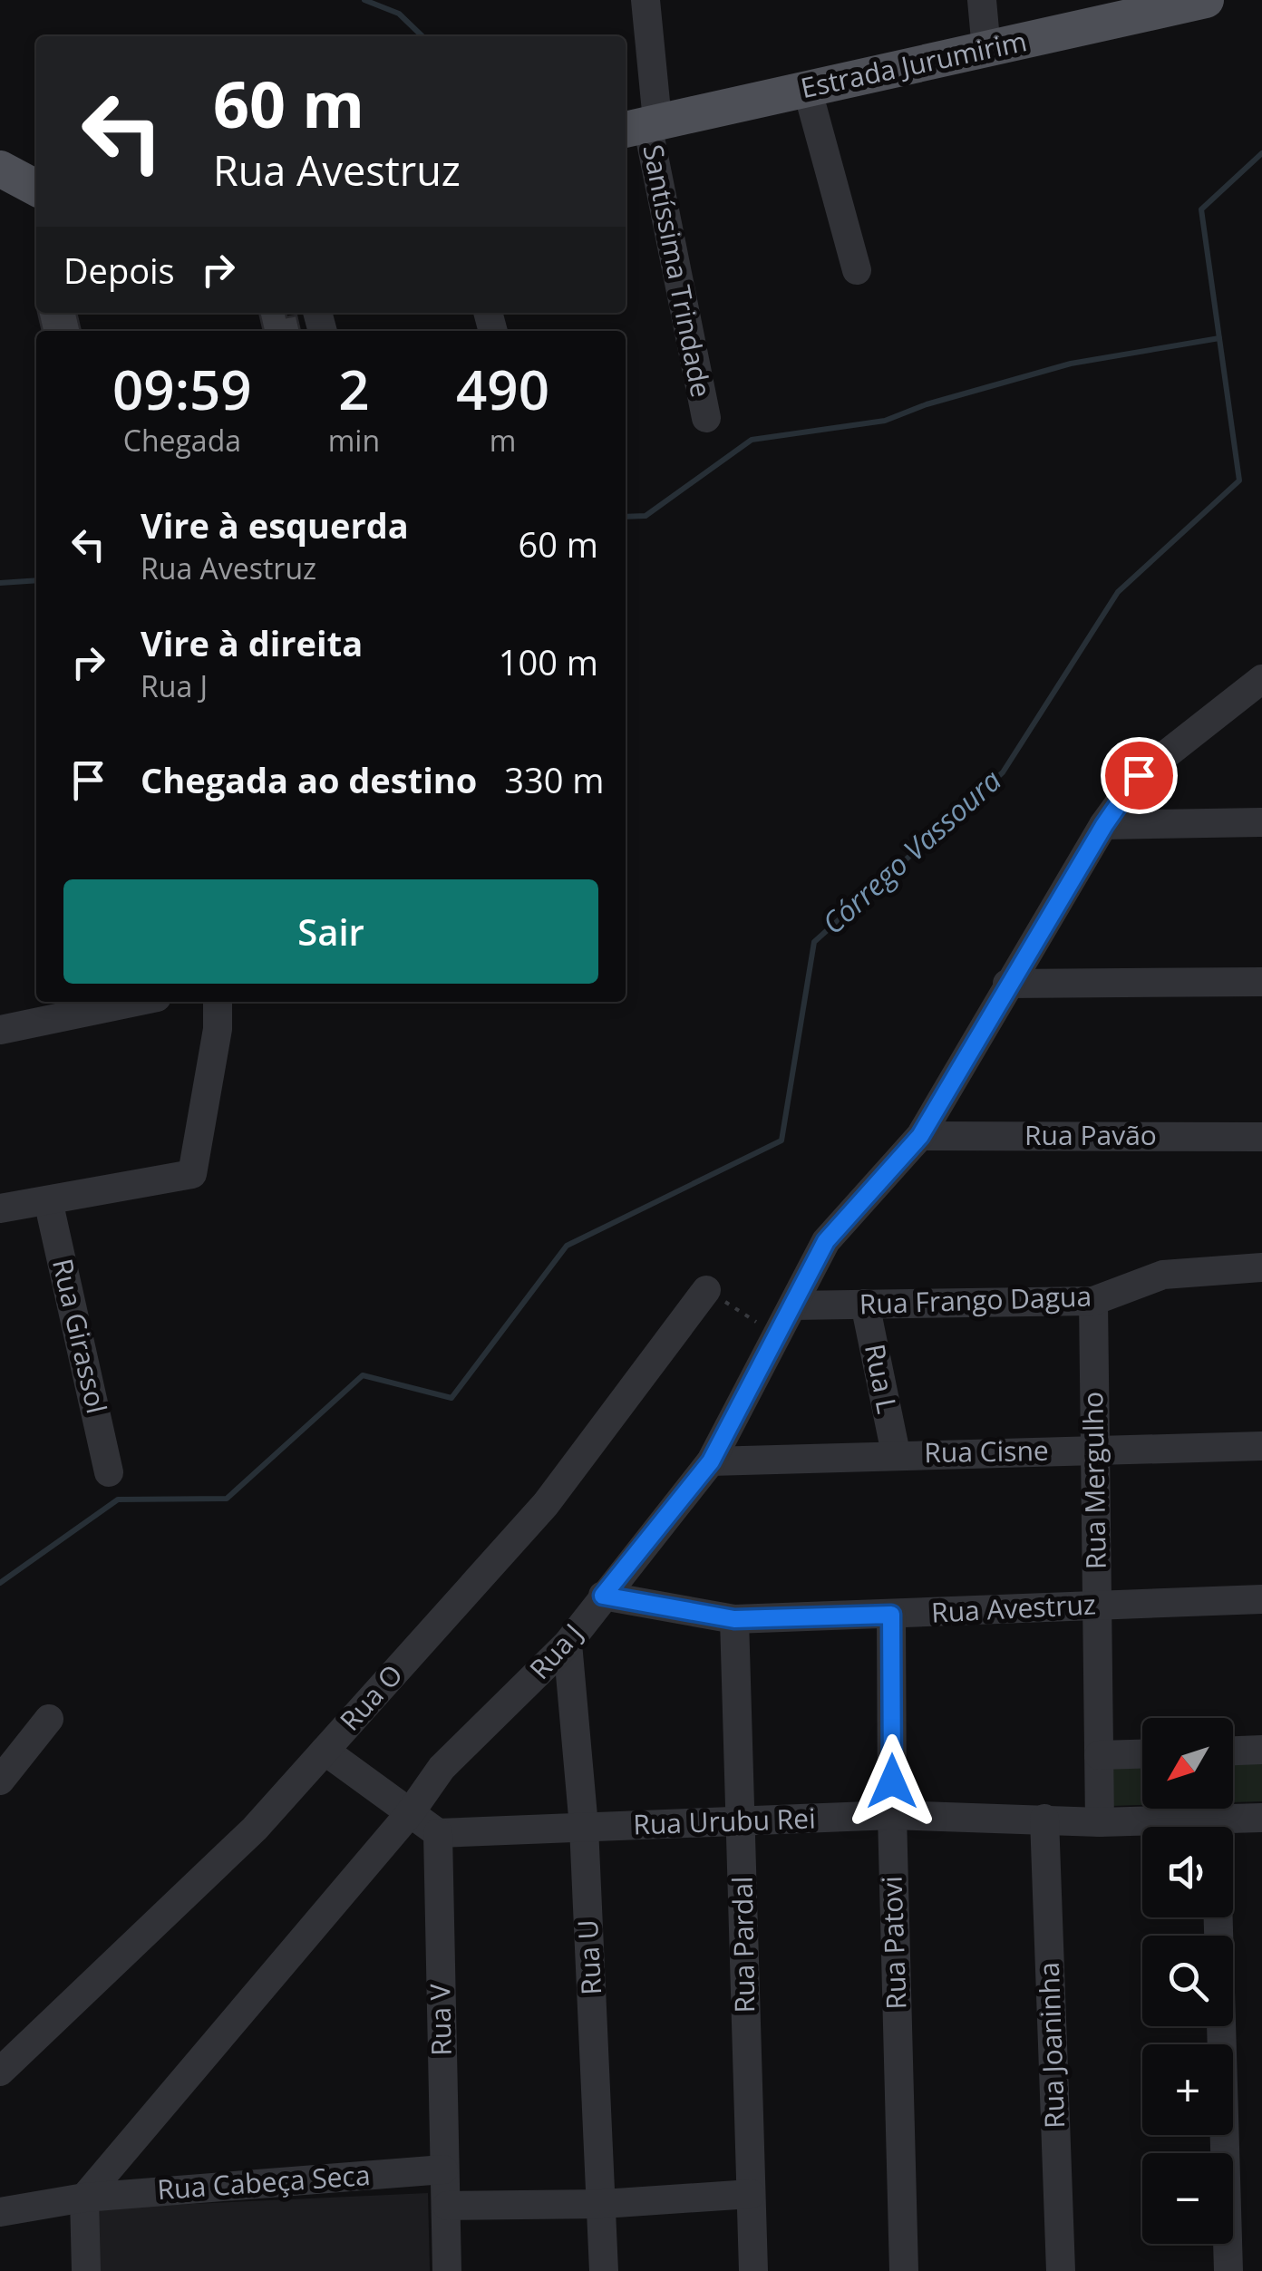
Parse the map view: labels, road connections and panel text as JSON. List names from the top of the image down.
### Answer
{
  "streets": {
    "main road": ["Estrada Jurumirim"],
    "street": [
      "Santíssima Trindade",
      "Rua Pavão",
      "Rua Frango Dagua",
      "Rua Girassol",
      "Rua L",
      "Rua Cisne",
      "Rua Mergulho",
      "Rua Avestruz",
      "Rua J",
      "Rua O",
      "Rua Urubu Rei",
      "Rua Patovi",
      "Rua Pardal",
      "Rua U",
      "Rua V",
      "Rua Joaninha",
      "Rua Cabeça Seca"
    ]
  },
  "crossings": [
    ["Estrada Jurumirim", "Santíssima Trindade"],
    ["Rua Pavão", "Rua J"],
    ["Rua Frango Dagua", "Rua L"],
    ["Rua Frango Dagua", "Rua Mergulho"],
    ["Rua Frango Dagua", "Rua J"],
    ["Rua L", "Rua Cisne"],
    ["Rua Cisne", "Rua Mergulho"],
    ["Rua Cisne", "Rua J"],
    ["Rua Mergulho", "Rua Avestruz"],
    ["Rua Mergulho", "Rua Urubu Rei"],
    ["Rua Avestruz", "Rua J"],
    ["Rua Avestruz", "Rua Patovi"],
    ["Rua Avestruz", "Rua Pardal"],
    ["Rua J", "Rua U"],
    ["Rua J", "Rua Cabeça Seca"],
    ["Rua Urubu Rei", "Rua Patovi"],
    ["Rua Urubu Rei", "Rua Pardal"],
    ["Rua Urubu Rei", "Rua U"],
    ["Rua Urubu Rei", "Rua V"],
    ["Rua Urubu Rei", "Rua Joaninha"],
    ["Rua V", "Rua Cabeça Seca"]
  ],
  "water": ["Córrego Vassoura"],
  "north": "bottom left",
  "page": {
    "turn": ["60 m", "Rua Avestruz"],
    "then": "Depois",
    "eta": [
      "09:59",
      "Chegada",
      "2",
      "min",
      "490",
      "m"
    ],
    "list": [
      {
        "name": "Vire à esquerda",
        "note": "Rua Avestruz",
        "value": "60 m"
      },
      {
        "name": "Vire à direita",
        "note": "Rua J",
        "value": "100 m"
      },
      {
        "name": "Chegada ao destino",
        "value": "330 m"
      }
    ],
    "buttons": "Sair",
    "map_buttons": ["+", "−"]
  }
}
